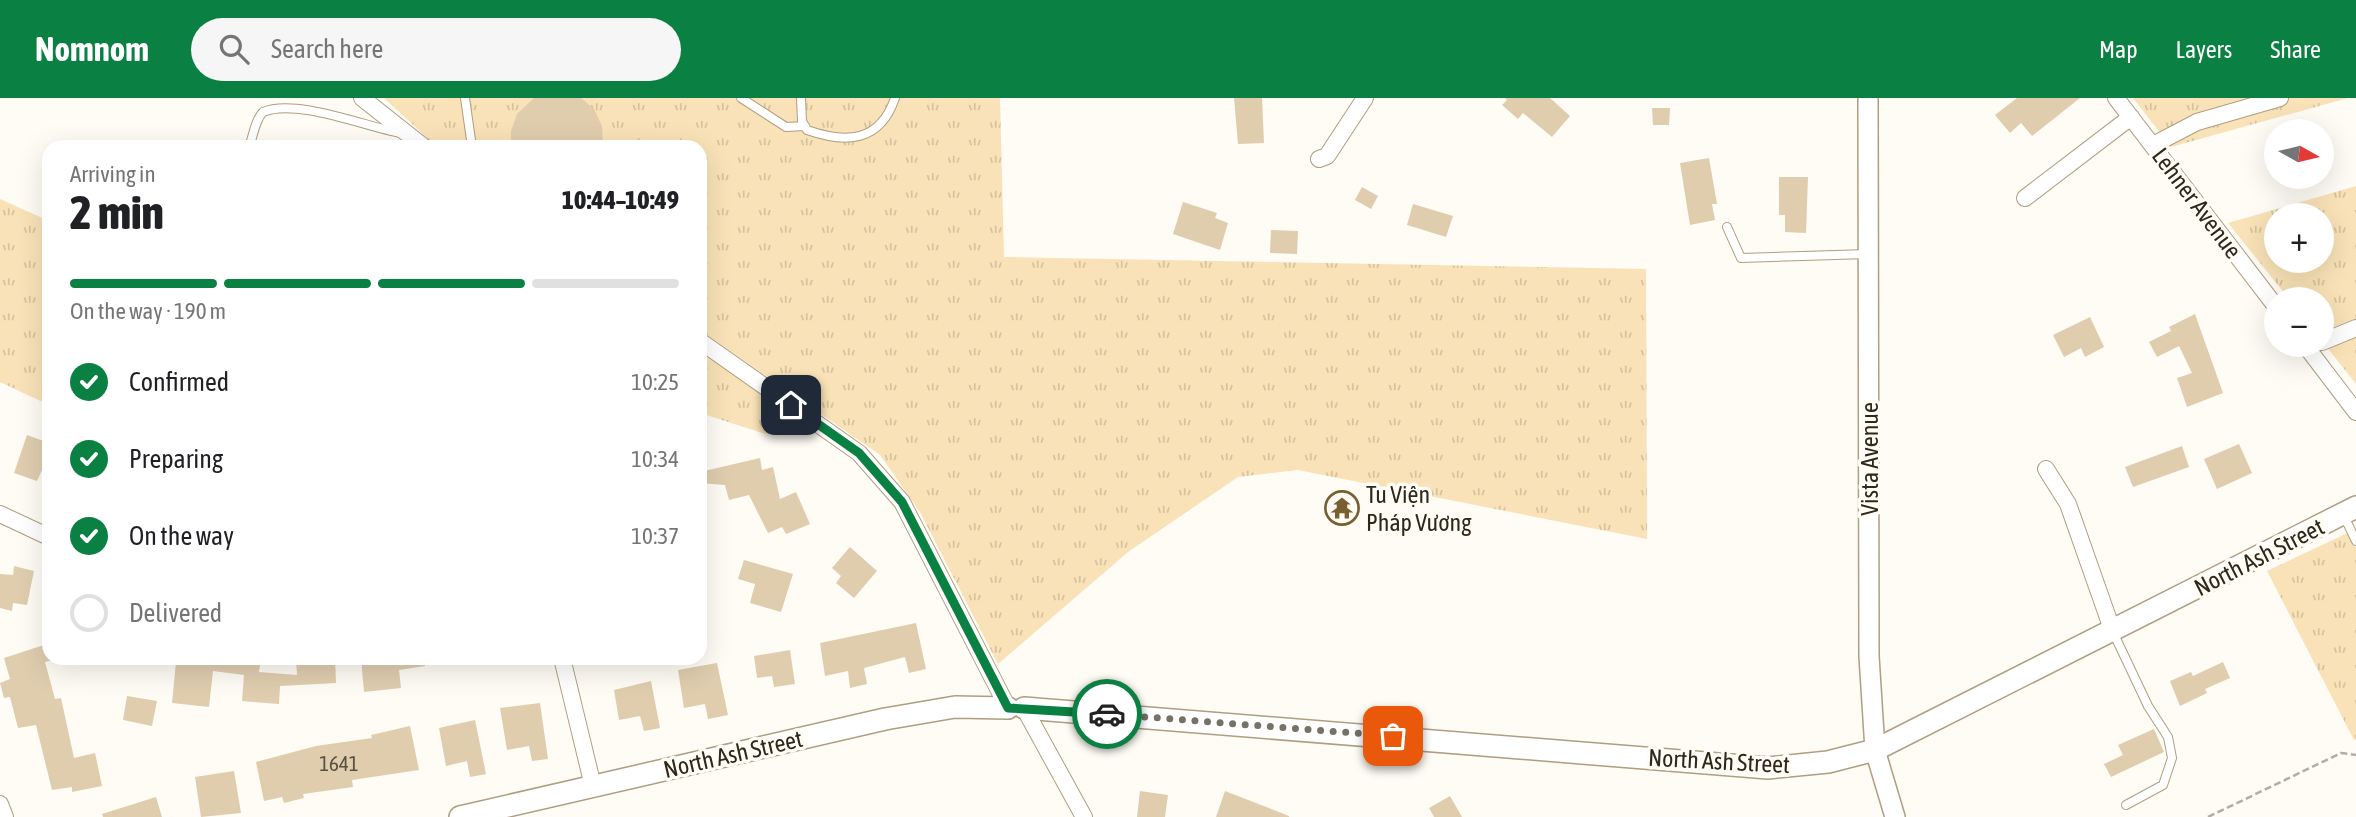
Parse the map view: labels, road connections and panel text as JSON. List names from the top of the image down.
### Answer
{
  "streets": {
    "main road": ["North Ash Street"],
    "street": ["Lehner Avenue", "Vista Avenue"]
  },
  "crossings": [
    ["Vista Avenue", "North Ash Street"]
  ],
  "places": {
    "temple": ["Tu Viện Pháp Vương"]
  },
  "house_numbers": ["1641"],
  "north": "right",
  "page": {
    "header": "Nomnom",
    "search": "Search here",
    "nav": ["Map", "Layers", "Share"],
    "map_buttons": ["+", "−"],
    "heading": ["2 min", "Arriving in", "10:44–10:49"],
    "bar": "On the way · 190 m",
    "list": [
      ["Confirmed", "10:25"],
      ["Preparing", "10:34"],
      ["On the way", "10:37"],
      "Delivered"
    ]
  }
}
